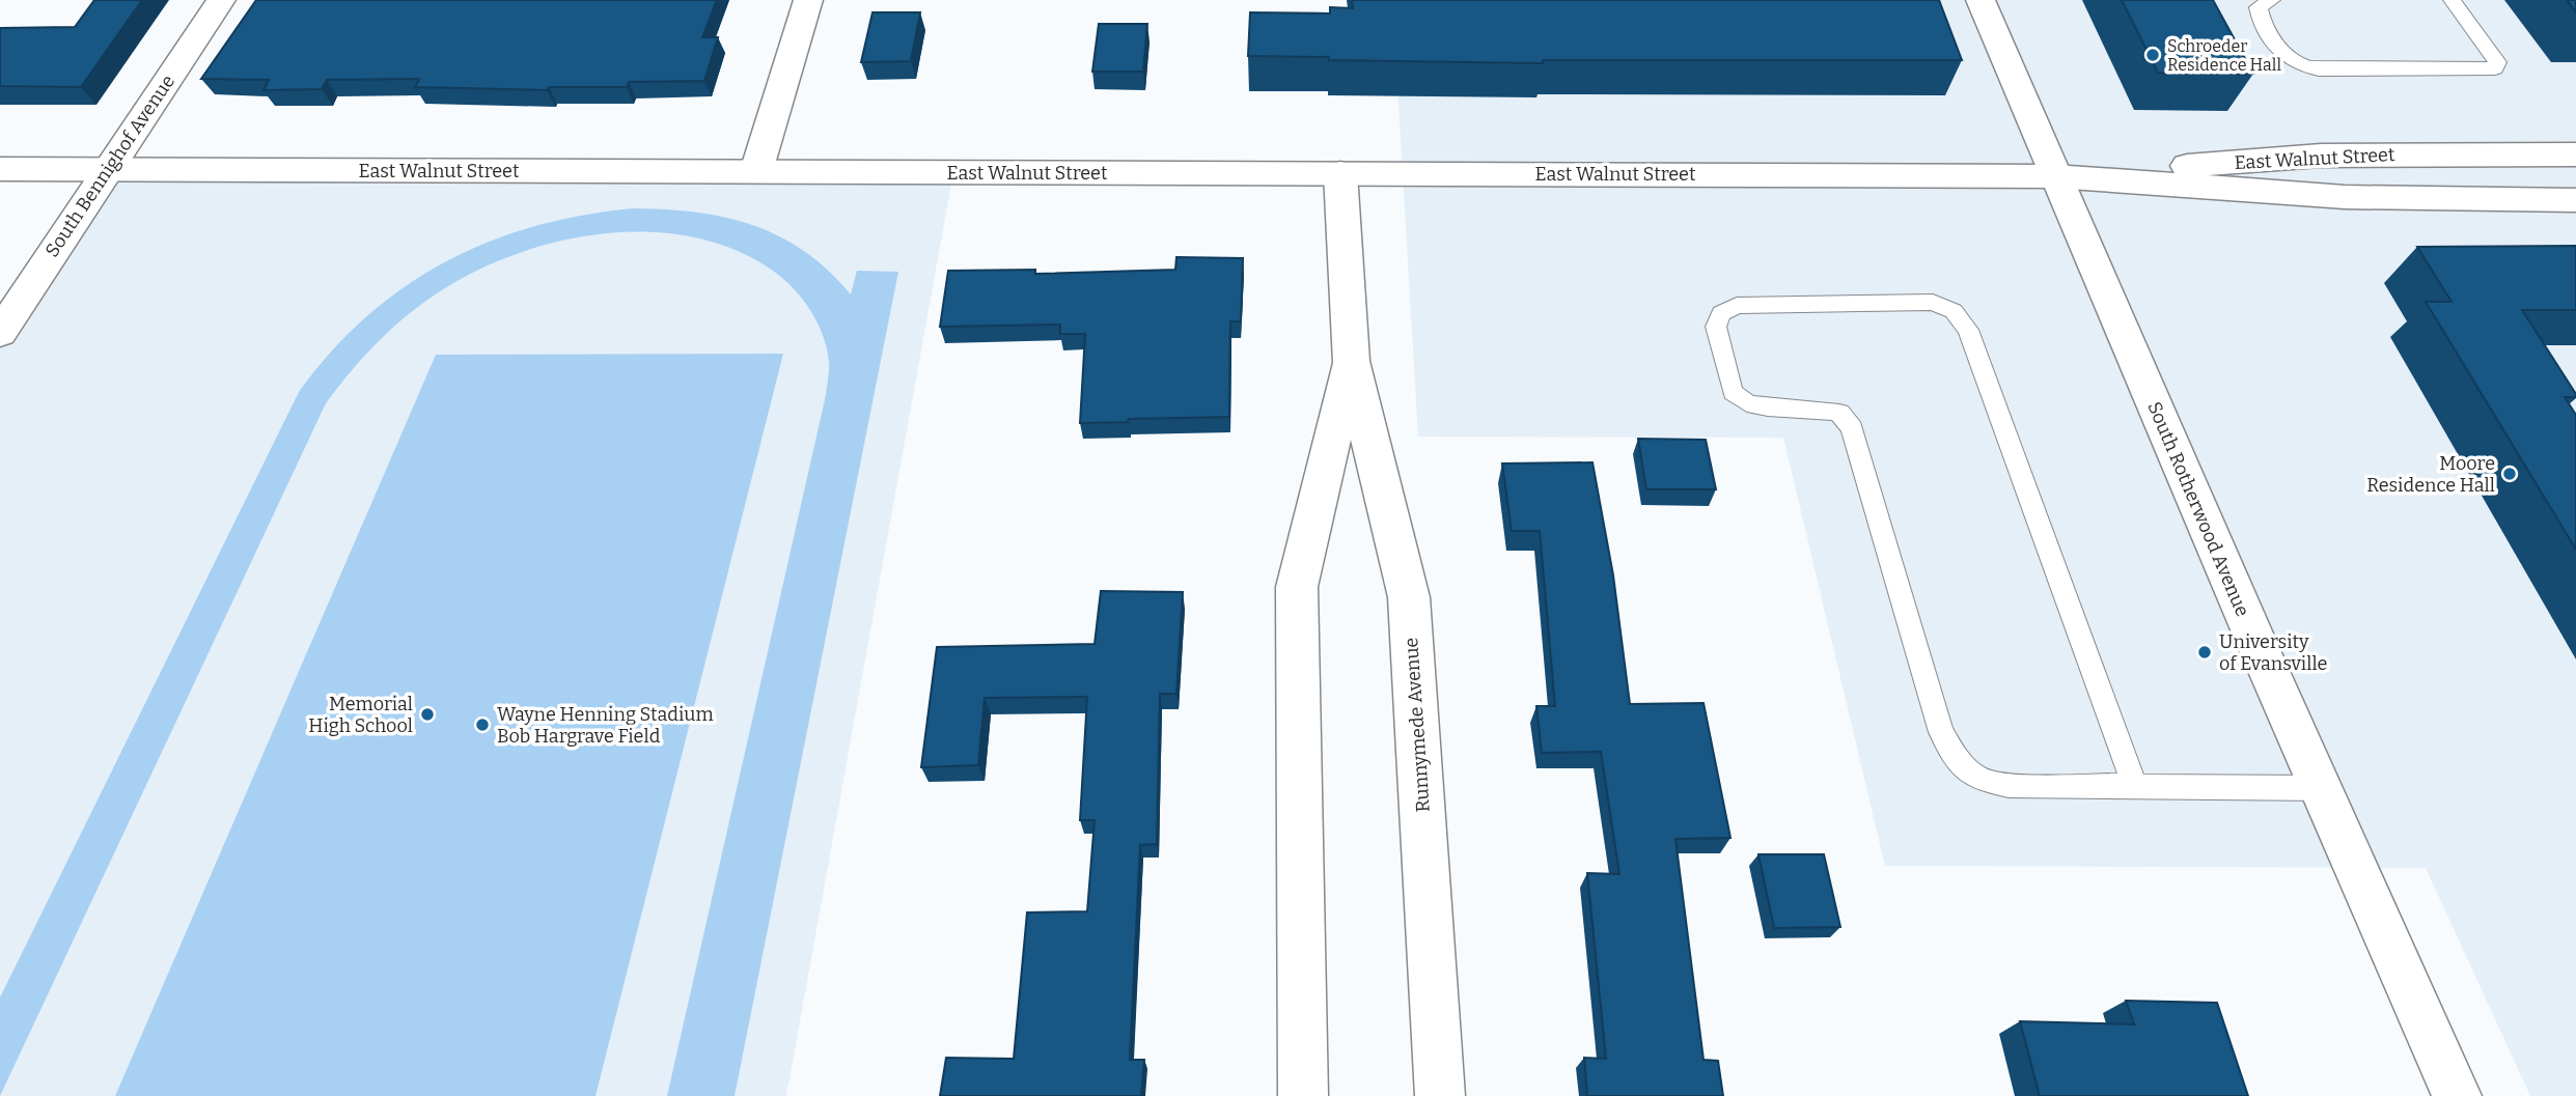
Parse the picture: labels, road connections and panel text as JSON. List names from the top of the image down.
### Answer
{
  "streets": {
    "street": [
      "East Walnut Street",
      "South Bennighof Avenue",
      "South Rotherwood Avenue",
      "Runnymede Avenue"
    ]
  },
  "crossings": [
    ["East Walnut Street", "South Bennighof Avenue"],
    ["East Walnut Street", "South Rotherwood Avenue"],
    ["East Walnut Street", "Runnymede Avenue"]
  ],
  "places": [
    "Schroeder Residence Hall",
    "Moore Residence Hall",
    "University of Evansville",
    "Memorial High School",
    "Wayne Henning Stadium Bob Hargrave Field"
  ]
}
